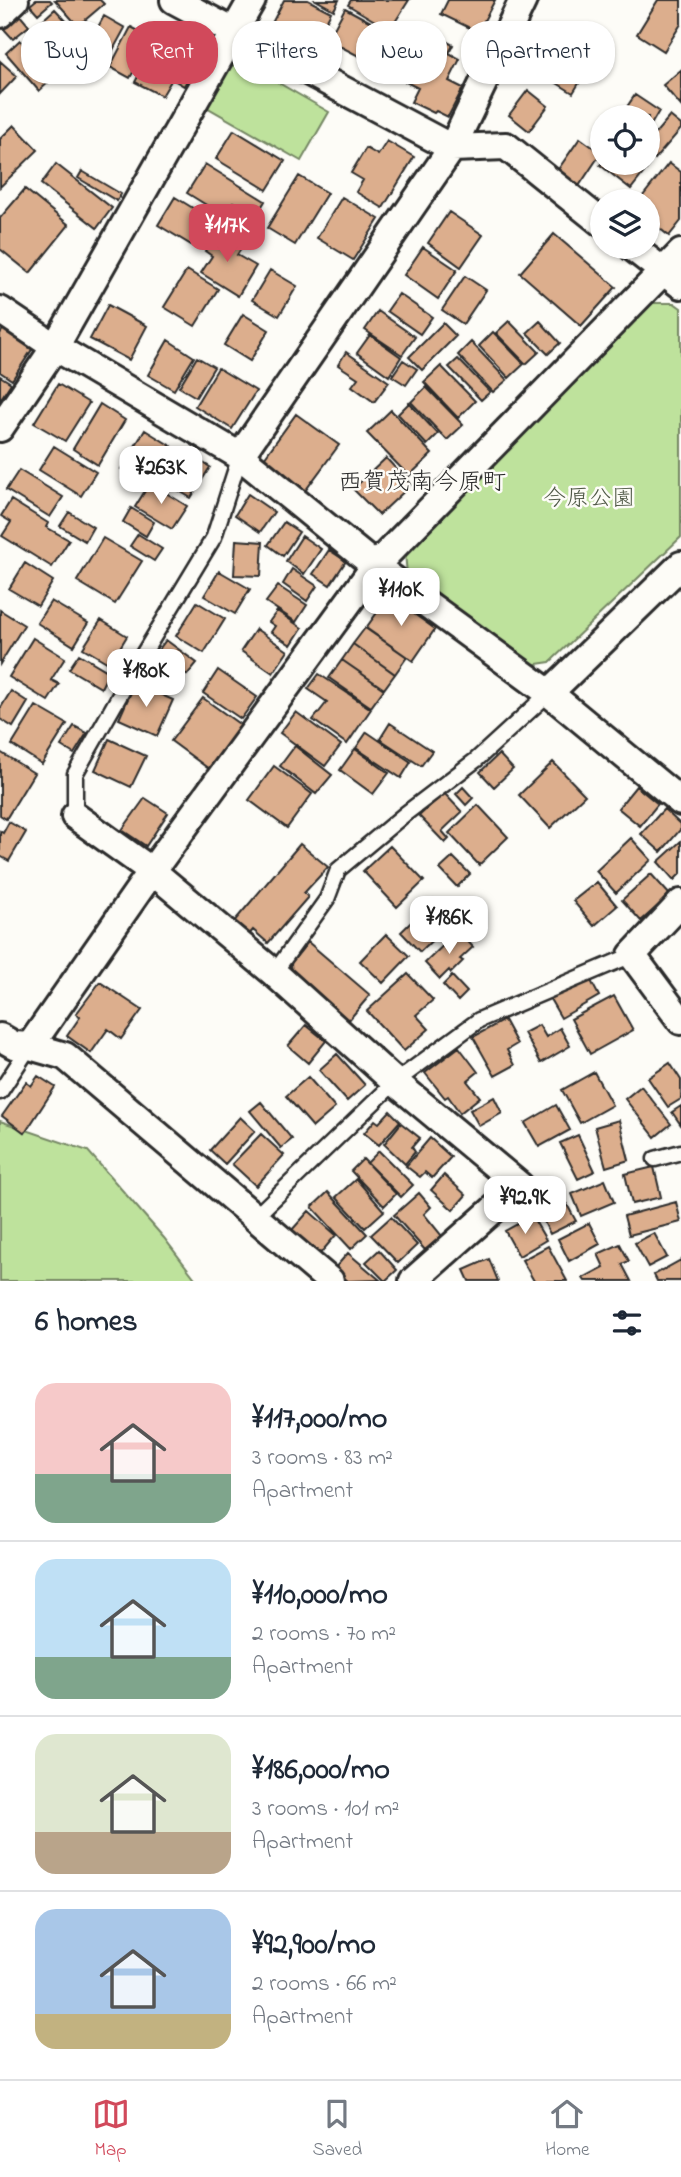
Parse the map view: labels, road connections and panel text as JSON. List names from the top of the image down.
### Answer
{
  "districts": ["西賀茂南今原町"],
  "parks": ["今原公園"],
  "page": {
    "chip": [
      "Buy",
      "Rent",
      "Filters",
      "New",
      "Apartment"
    ],
    "price": [
      "¥117K",
      "¥263K",
      "¥110K",
      "¥180K",
      "¥186K",
      "¥92.9K"
    ],
    "heading": "6 homes",
    "list": [
      {
        "name": "¥117,000/mo",
        "note": "3 rooms · 83 m² · Apartment"
      },
      {
        "name": "¥110,000/mo",
        "note": "2 rooms · 70 m² · Apartment"
      },
      {
        "name": "¥186,000/mo",
        "note": "3 rooms · 101 m² · Apartment"
      },
      {
        "name": "¥92,900/mo",
        "note": "2 rooms · 66 m² · Apartment"
      }
    ],
    "tabs": ["Map", "Saved", "Home"]
  }
}
